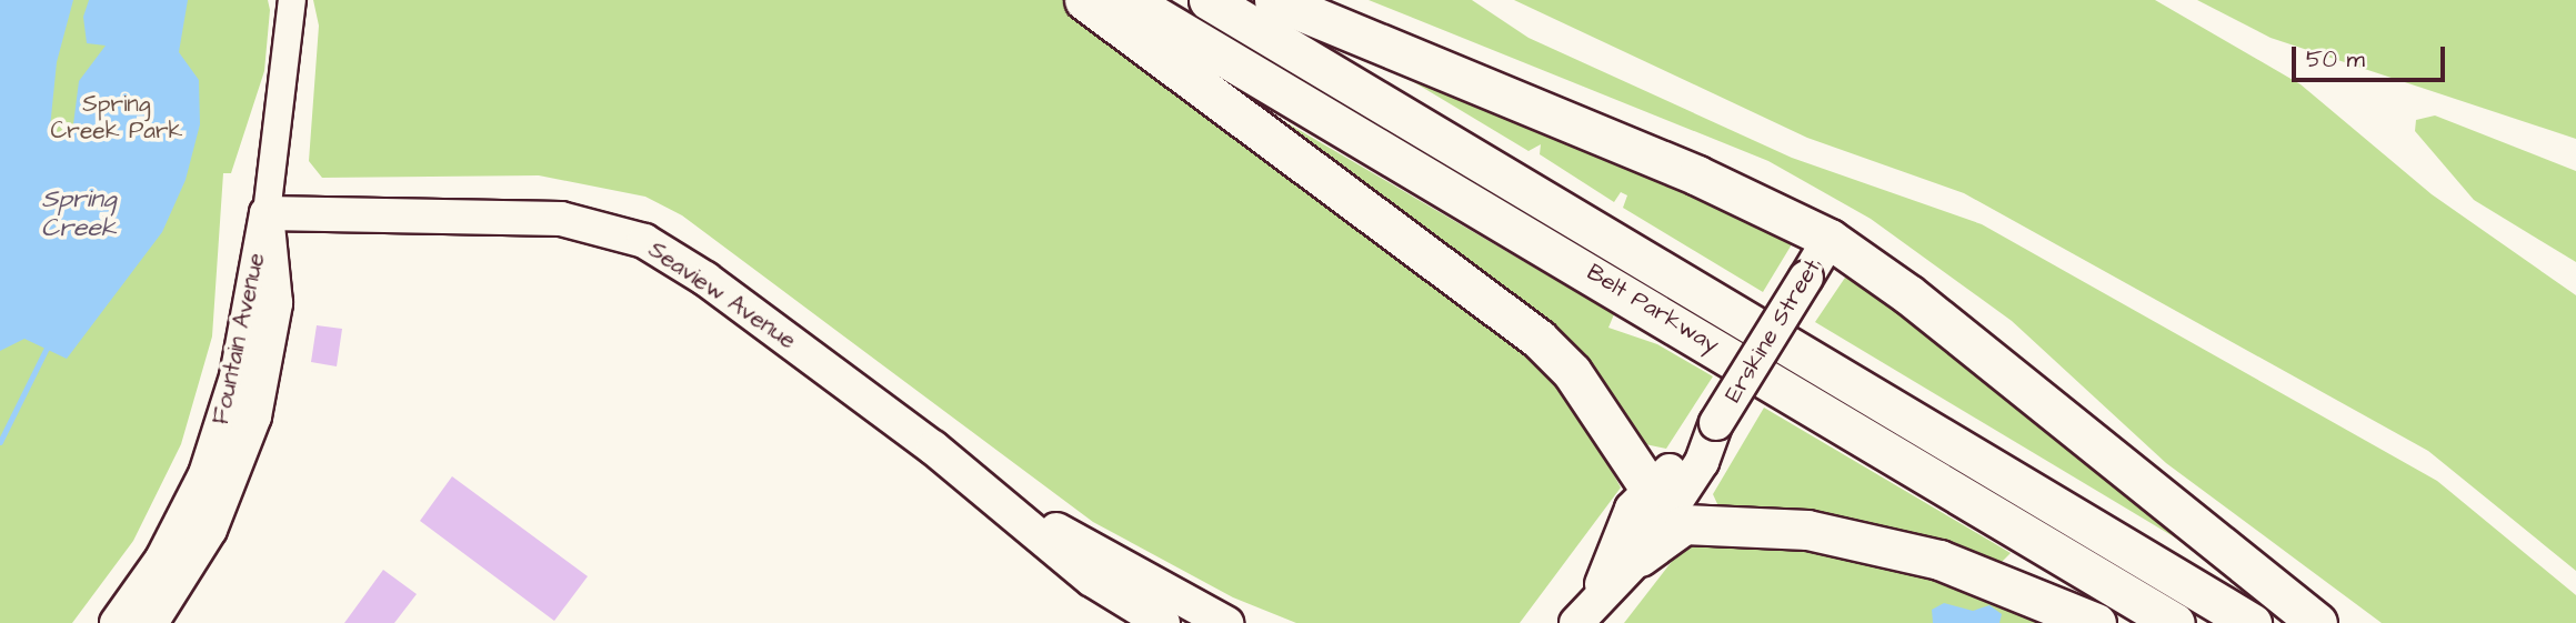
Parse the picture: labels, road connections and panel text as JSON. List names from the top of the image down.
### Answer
{
  "streets": {
    "highway": ["Belt Parkway"],
    "main road": ["Seaview Avenue", "Erskine Street", "Fountain Avenue"]
  },
  "crossings": [
    ["Seaview Avenue", "Fountain Avenue"]
  ],
  "water": ["Spring Creek"],
  "parks": ["Spring Creek Park"],
  "scale_bar": "50 m"
}
